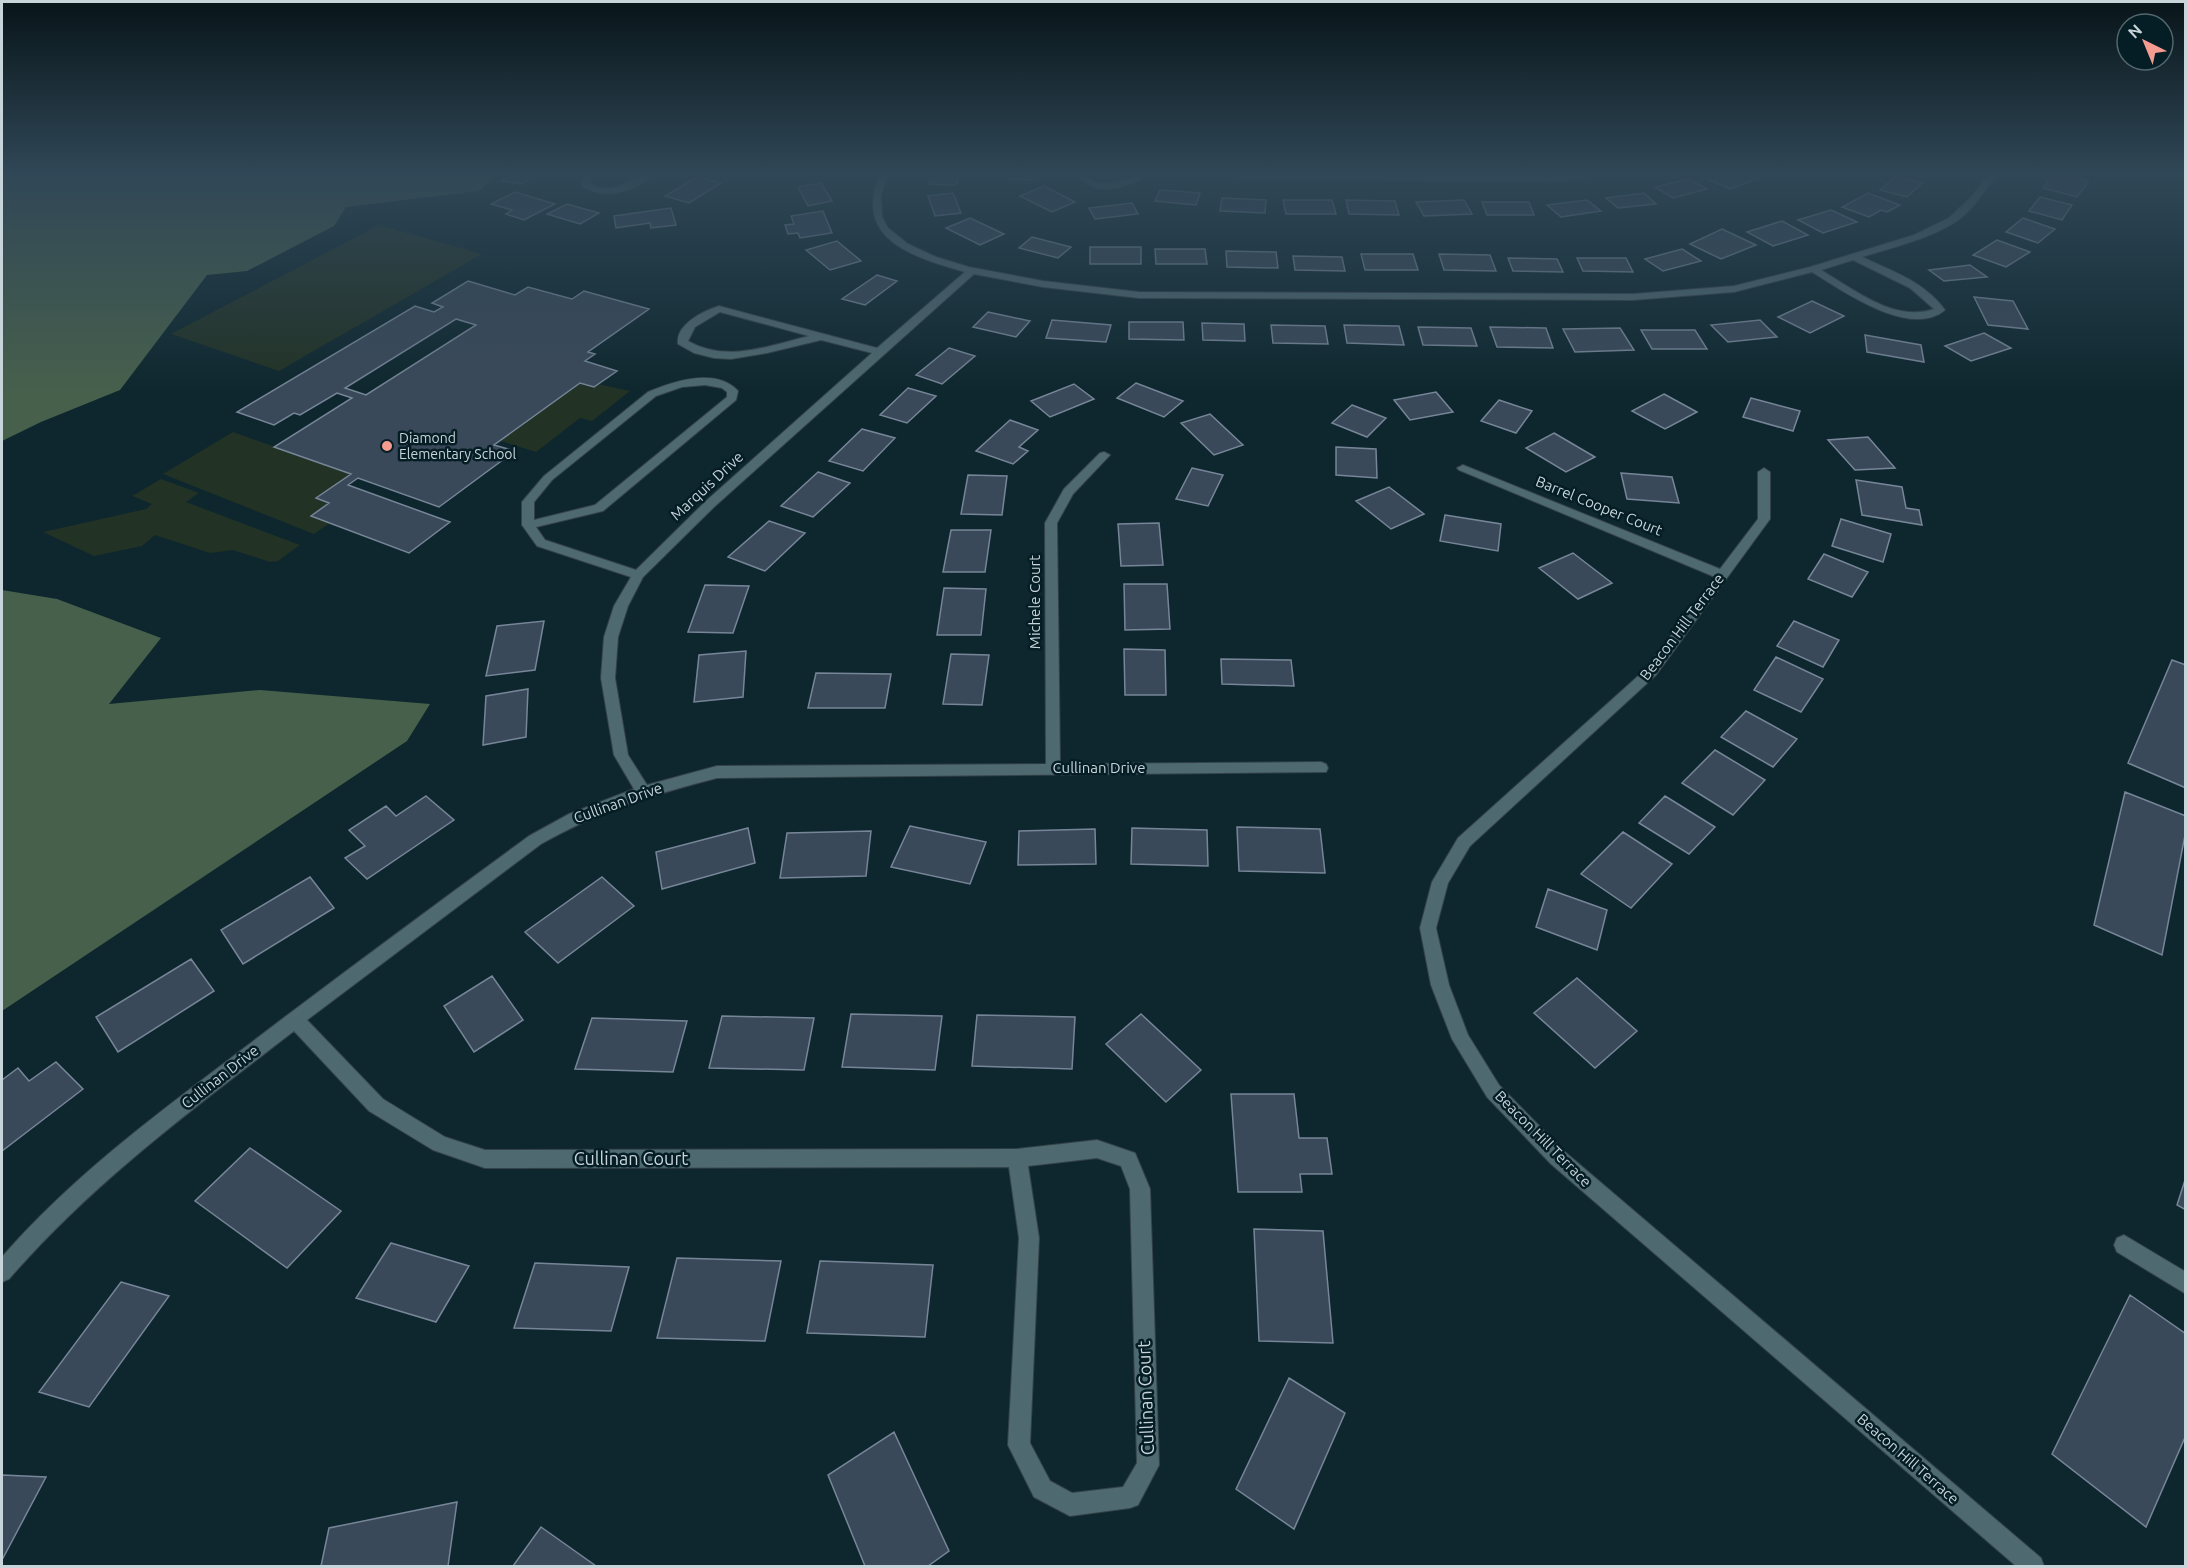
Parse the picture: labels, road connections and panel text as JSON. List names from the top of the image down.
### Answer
{
  "streets": {
    "street": [
      "Marquis Drive",
      "Barrel Cooper Court",
      "Michele Court",
      "Beacon Hill Terrace",
      "Cullinan Drive",
      "Cullinan Court"
    ]
  },
  "crossings": [
    ["Marquis Drive", "Cullinan Drive"],
    ["Barrel Cooper Court", "Beacon Hill Terrace"],
    ["Michele Court", "Cullinan Drive"],
    ["Cullinan Drive", "Cullinan Court"]
  ],
  "places": ["Diamond Elementary School"],
  "north": "top left"
}
